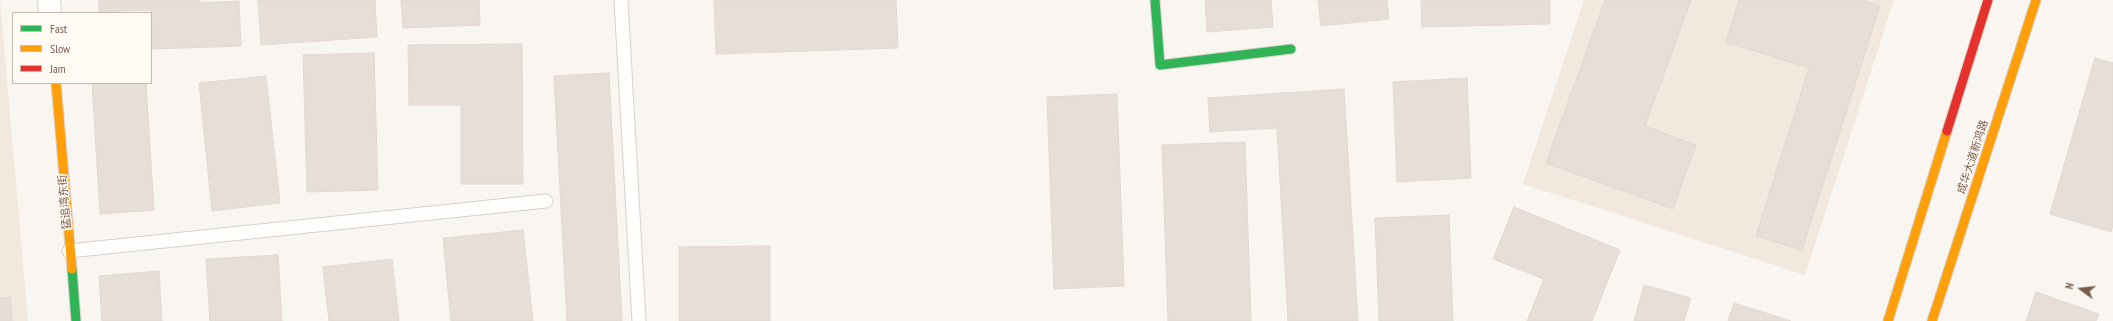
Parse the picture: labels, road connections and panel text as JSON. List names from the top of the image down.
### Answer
{
  "streets": {
    "main road": ["成华大道新鸿路", "猛追湾东街"]
  },
  "legend": ["Fast", "Slow", "Jam"],
  "north": "left"
}
